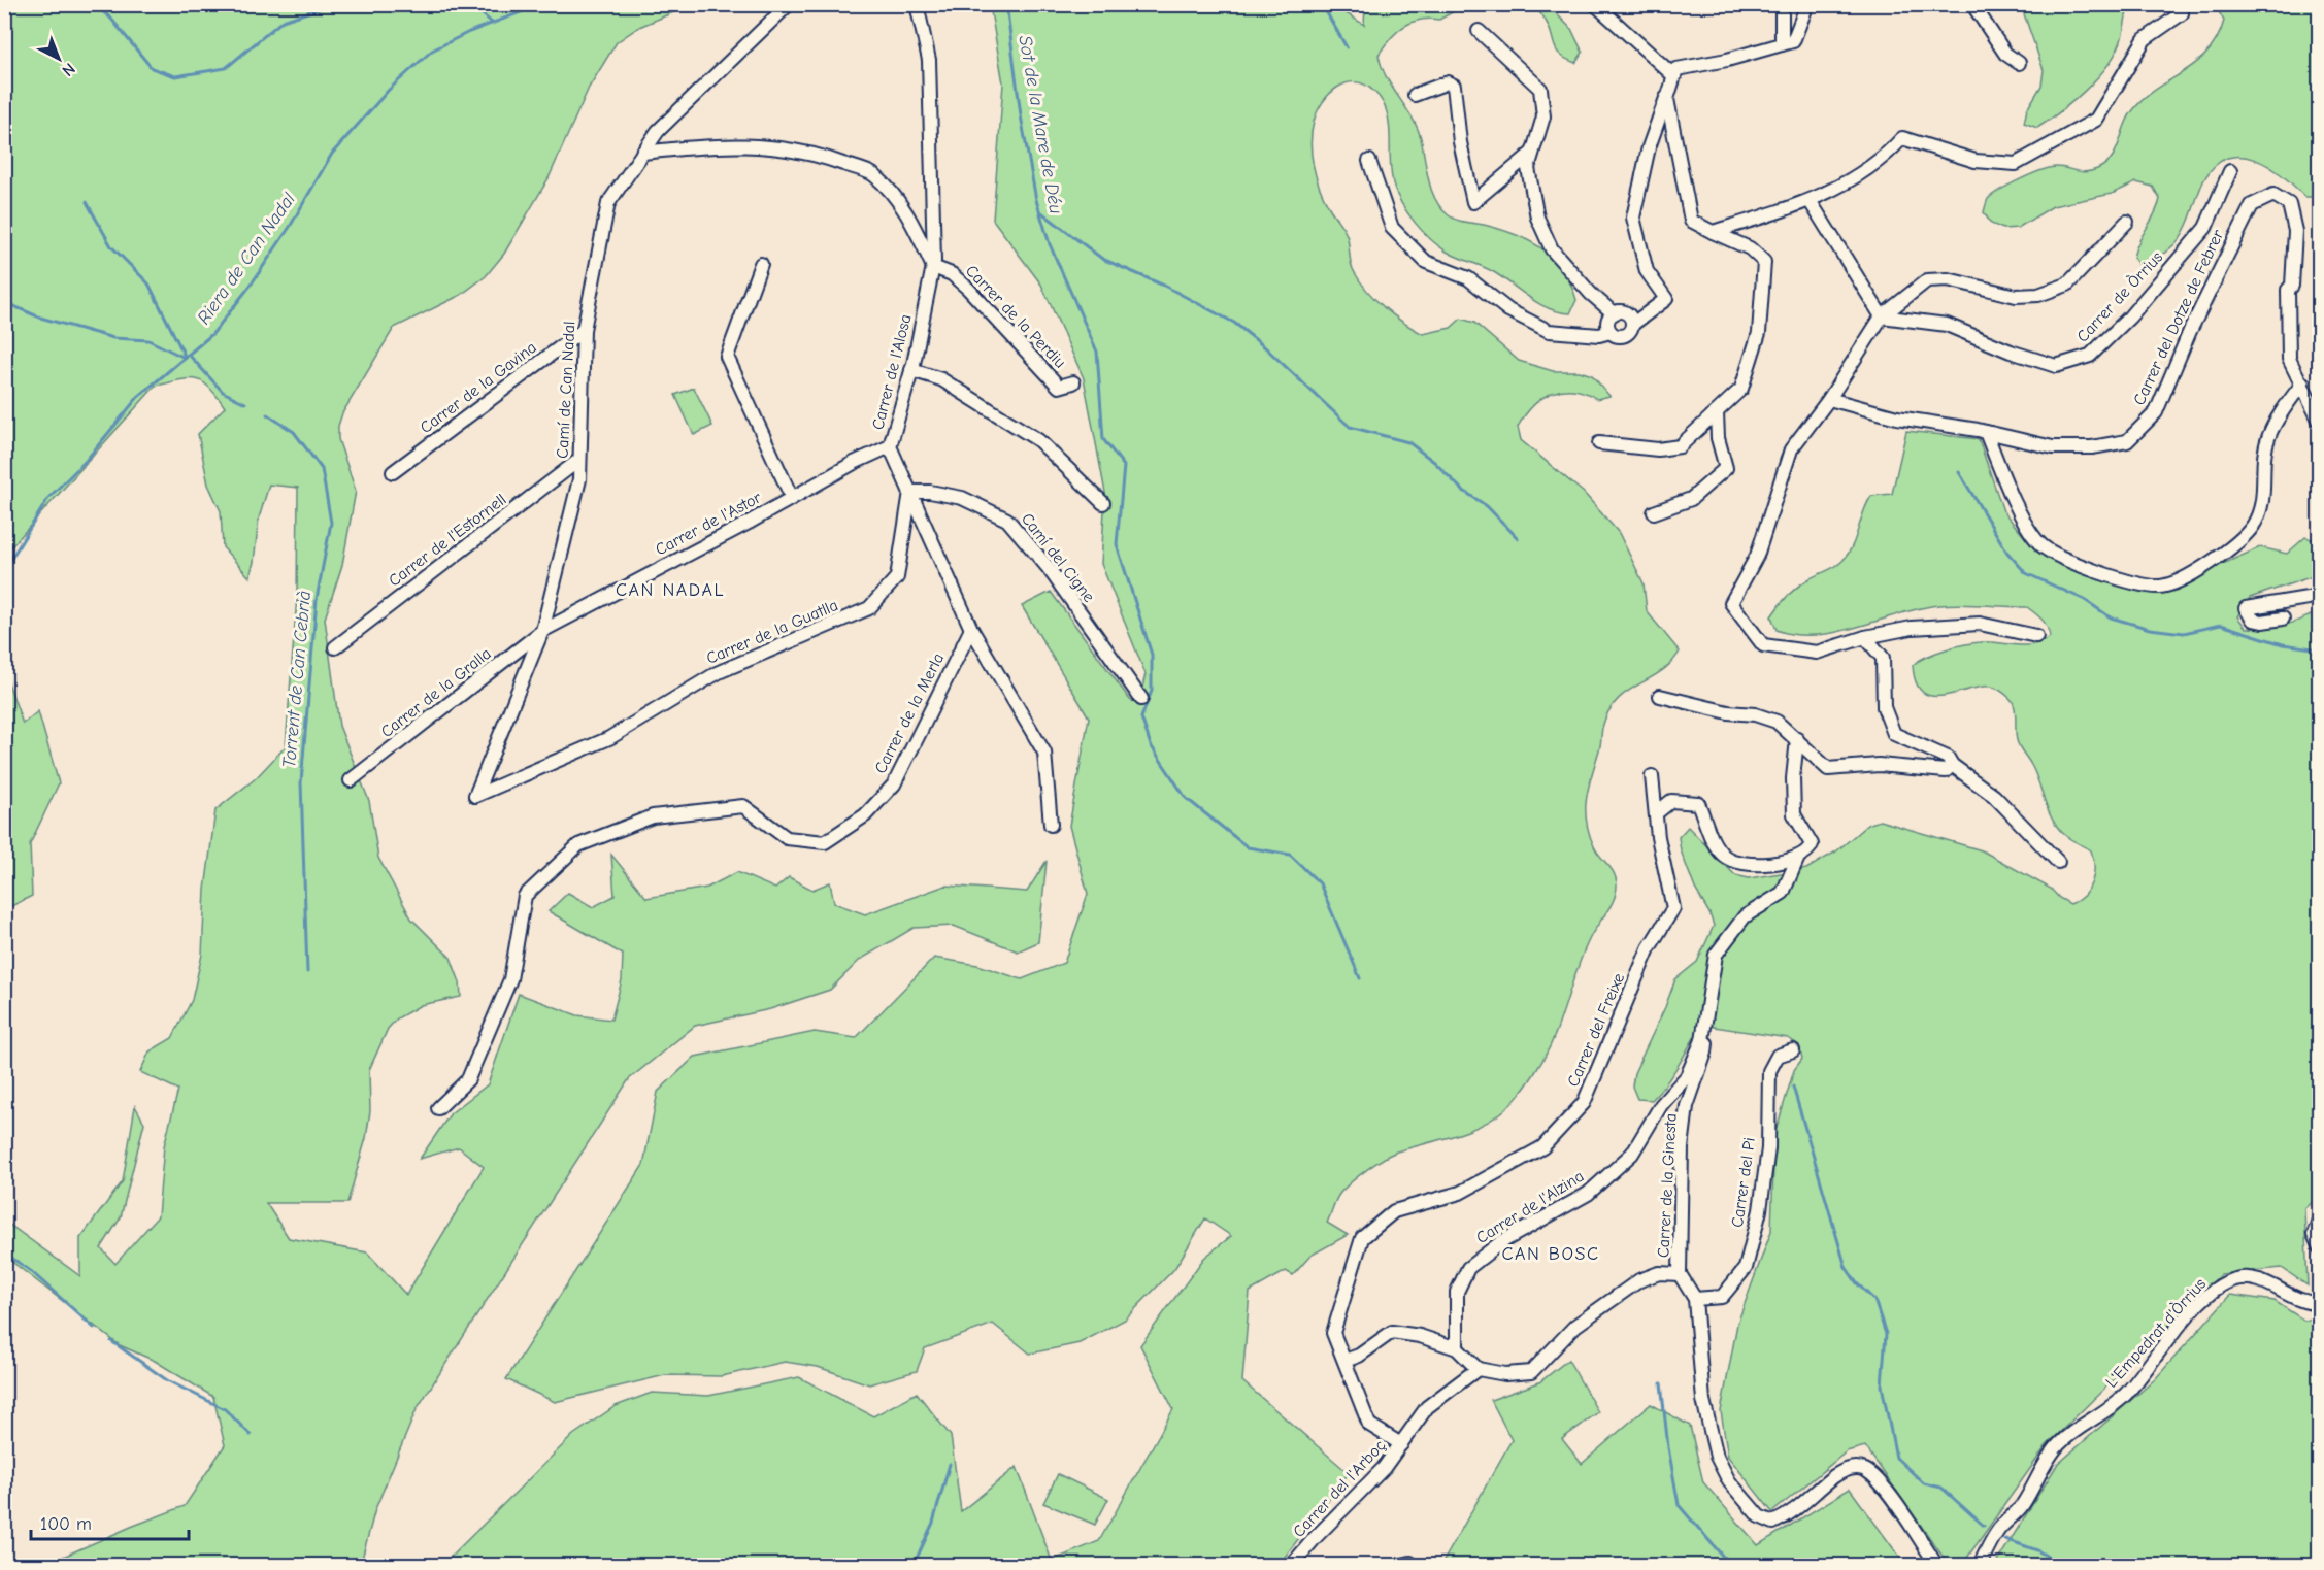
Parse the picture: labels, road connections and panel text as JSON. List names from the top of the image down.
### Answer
{
  "streets": {
    "street": [
      "Carrer de Òrrius",
      "Carrer de la Perdiu",
      "Carrer del Dotze de Febrer",
      "Carrer de l'Alosa",
      "Carrer de la Gavina",
      "Camí de Can Nadal",
      "Carrer de l'Astor",
      "Carrer de l'Estornell",
      "Camí del Cigne",
      "Carrer de la Guatlla",
      "Carrer de la Gralla",
      "Carrer de la Merla",
      "Carrer del Freixe",
      "Carrer del Pi",
      "Carrer de la Ginesta",
      "Carrer de l'Alzina",
      "L'Empedrat d'Òrrius",
      "Carrer del l'Arboç"
    ]
  },
  "crossings": [
    ["Carrer de la Perdiu", "Carrer de l'Alosa"],
    ["Carrer de l'Alosa", "Carrer de l'Astor"],
    ["Carrer de l'Alosa", "Camí del Cigne"],
    ["Carrer de l'Alosa", "Carrer de la Guatlla"],
    ["Carrer de l'Alosa", "Carrer de la Merla"],
    ["Carrer de la Gavina", "Camí de Can Nadal"],
    ["Camí de Can Nadal", "Carrer de l'Astor"],
    ["Camí de Can Nadal", "Carrer de l'Estornell"],
    ["Camí de Can Nadal", "Carrer de la Guatlla"],
    ["Camí de Can Nadal", "Carrer de la Gralla"],
    ["Carrer de l'Astor", "Carrer de la Gralla"],
    ["Camí del Cigne", "Carrer de la Guatlla"],
    ["Carrer del Freixe", "Carrer del l'Arboç"],
    ["Carrer del Pi", "Carrer de la Ginesta"],
    ["Carrer de la Ginesta", "Carrer de l'Alzina"]
  ],
  "districts": ["CAN NADAL", "CAN BOSC"],
  "water": ["Sot de la Mare de Déu", "Riera de Can Nadal", "Torrent de Can Cebrià"],
  "scale_bar": "100 m",
  "north": "bottom right"
}
